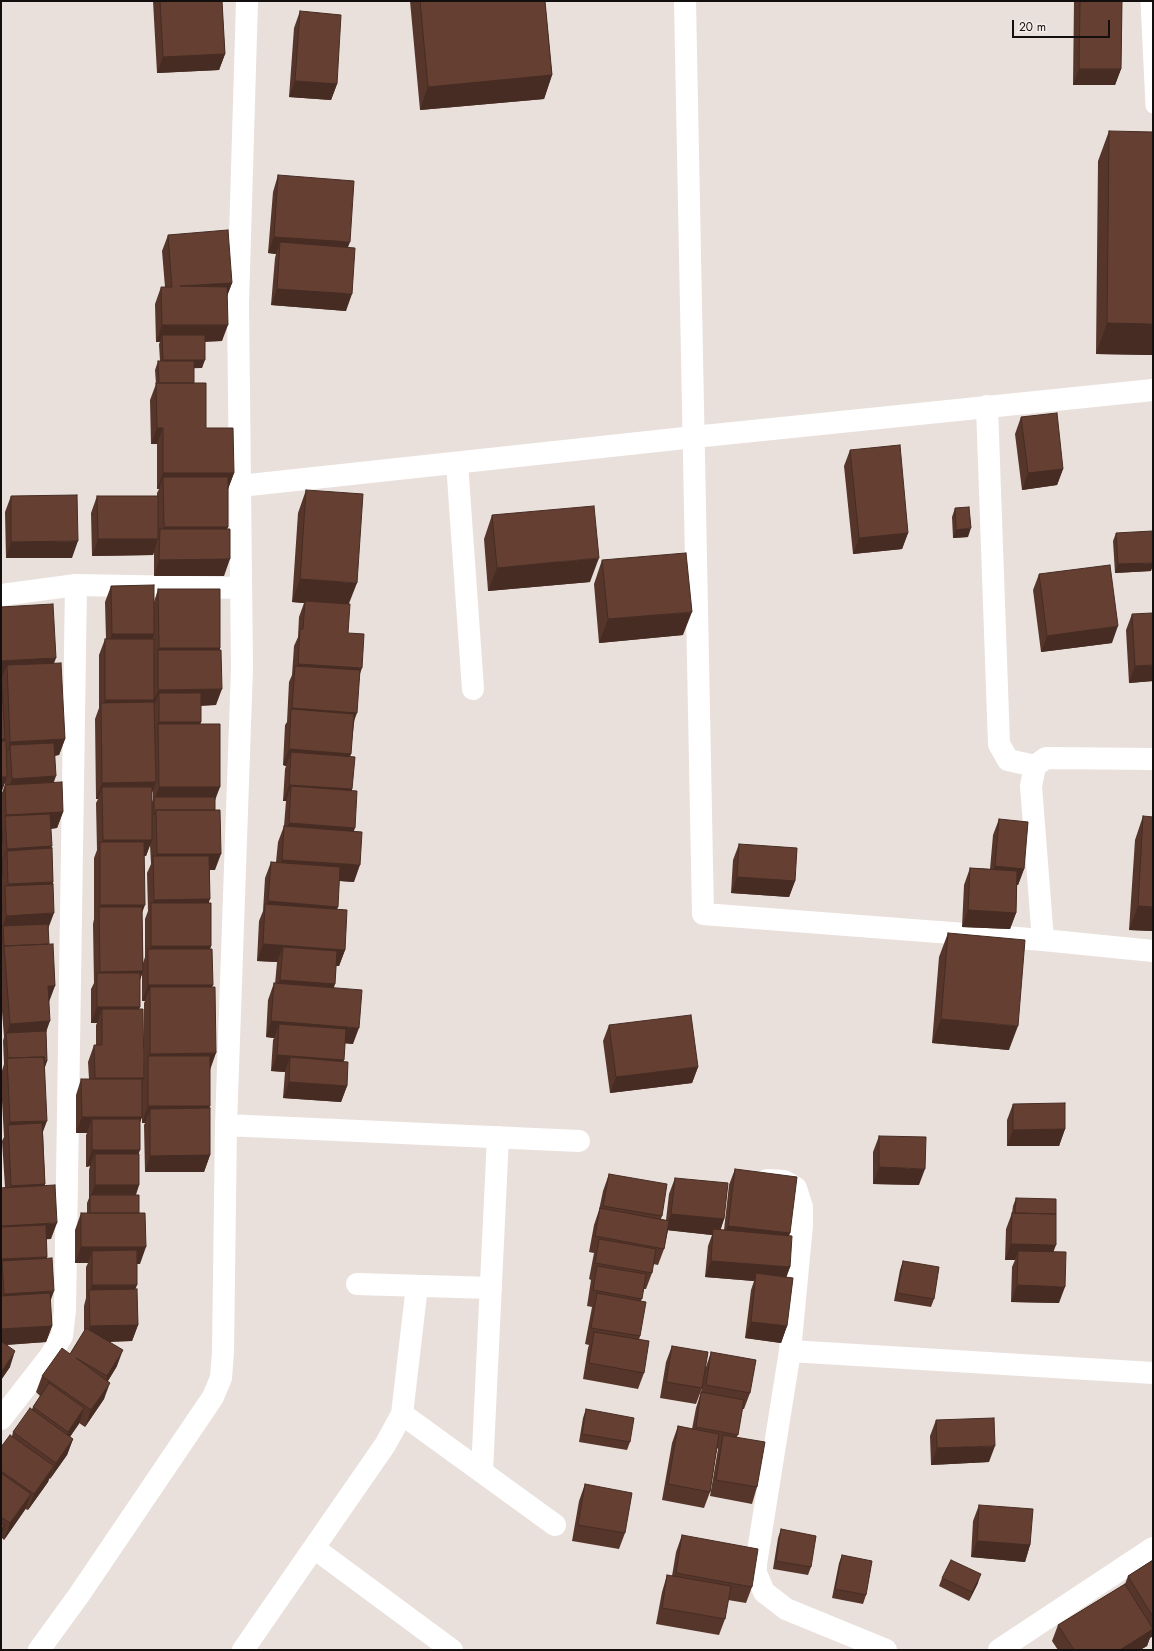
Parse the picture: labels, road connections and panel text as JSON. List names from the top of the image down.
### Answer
{
  "scale_bar": "20 m"
}
